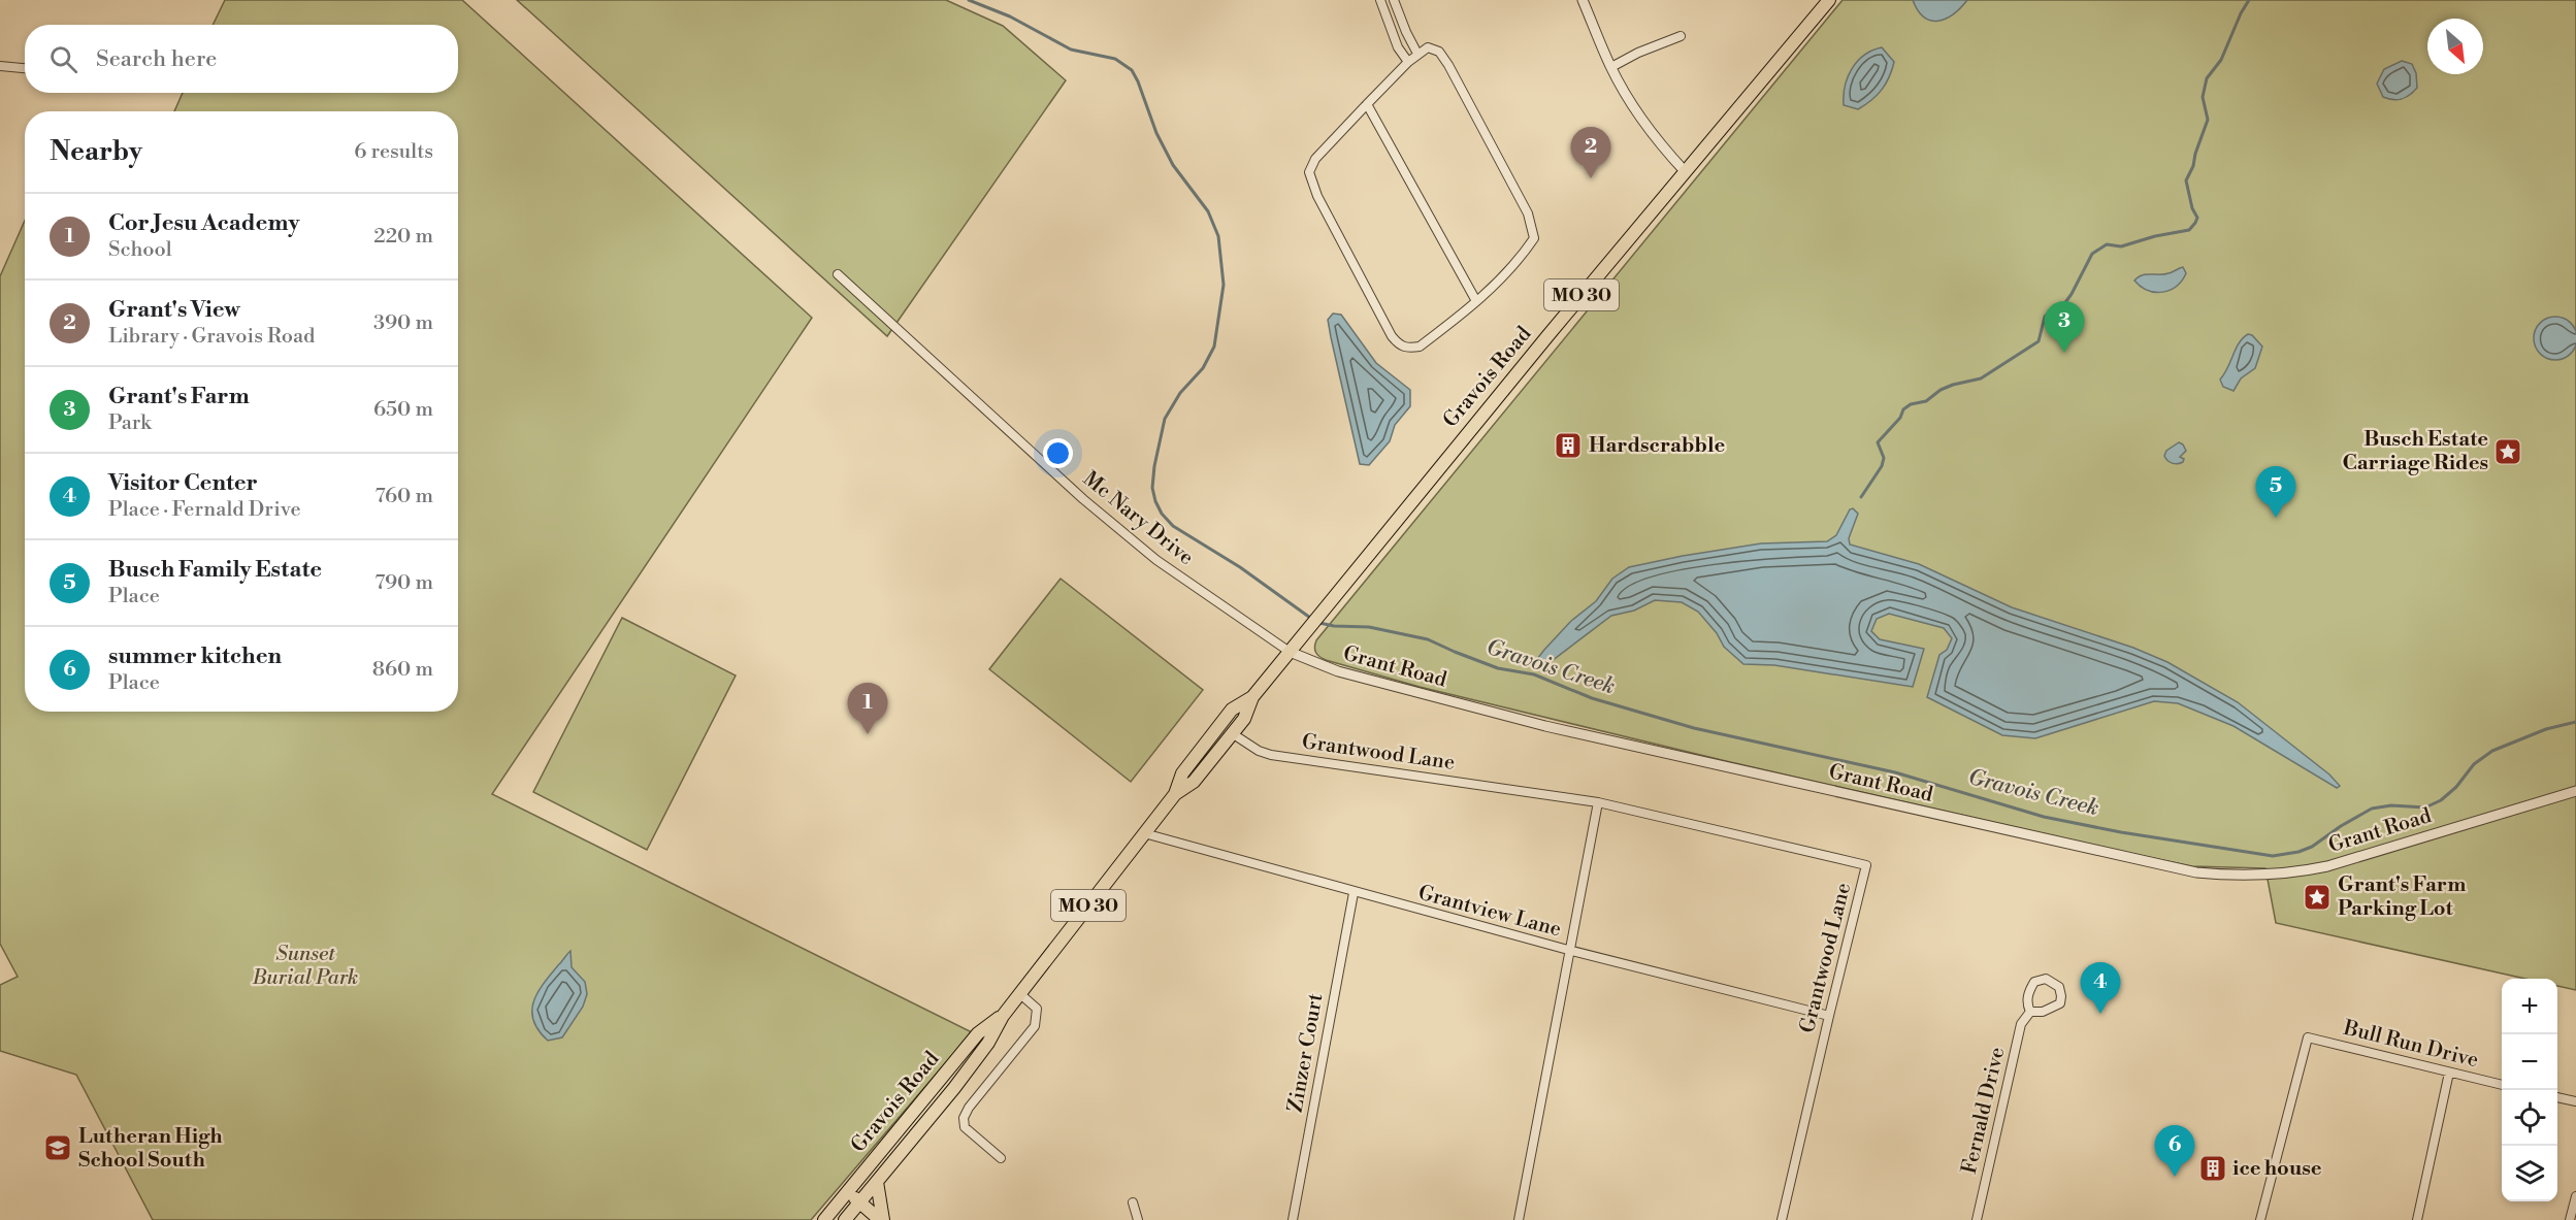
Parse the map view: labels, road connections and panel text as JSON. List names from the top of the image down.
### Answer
{
  "streets": {
    "main road": ["MO 30", "Gravois Road"],
    "street": [
      "Mc Nary Drive",
      "Grant Road",
      "Grantwood Lane",
      "Grantview Lane",
      "Bull Run Drive",
      "Zinzer Court",
      "Fernald Drive"
    ]
  },
  "crossings": [
    ["Gravois Road", "Mc Nary Drive"],
    ["Gravois Road", "Grant Road"],
    ["Gravois Road", "Grantwood Lane"],
    ["Gravois Road", "Grantview Lane"],
    ["Mc Nary Drive", "Grant Road"],
    ["Grantwood Lane", "Grantview Lane"],
    ["Grantview Lane", "Zinzer Court"]
  ],
  "water": ["Gravois Creek"],
  "parks": ["Sunset Burial Park"],
  "places": {
    "building": ["Hardscrabble", "ice house"],
    "place": ["Busch Estate Carriage Rides", "Grant's Farm Parking Lot"],
    "school or university": ["Lutheran High School South"]
  },
  "north": "bottom right",
  "page": {
    "search": "Search here",
    "heading": ["Nearby", "6 results"],
    "pins": [
      "2",
      "3",
      "5",
      "1",
      "4",
      "6"
    ],
    "list": [
      {
        "mark": "1",
        "name": "Cor Jesu Academy",
        "note": "School",
        "value": "220 m"
      },
      {
        "mark": "2",
        "name": "Grant's View",
        "note": "Library · Gravois Road",
        "value": "390 m"
      },
      {
        "mark": "3",
        "name": "Grant's Farm",
        "note": "Park",
        "value": "650 m"
      },
      {
        "mark": "4",
        "name": "Visitor Center",
        "note": "Place · Fernald Drive",
        "value": "760 m"
      },
      {
        "mark": "5",
        "name": "Busch Family Estate",
        "note": "Place",
        "value": "790 m"
      },
      {
        "mark": "6",
        "name": "summer kitchen",
        "note": "Place",
        "value": "860 m"
      }
    ],
    "map_buttons": ["+", "−"]
  }
}
